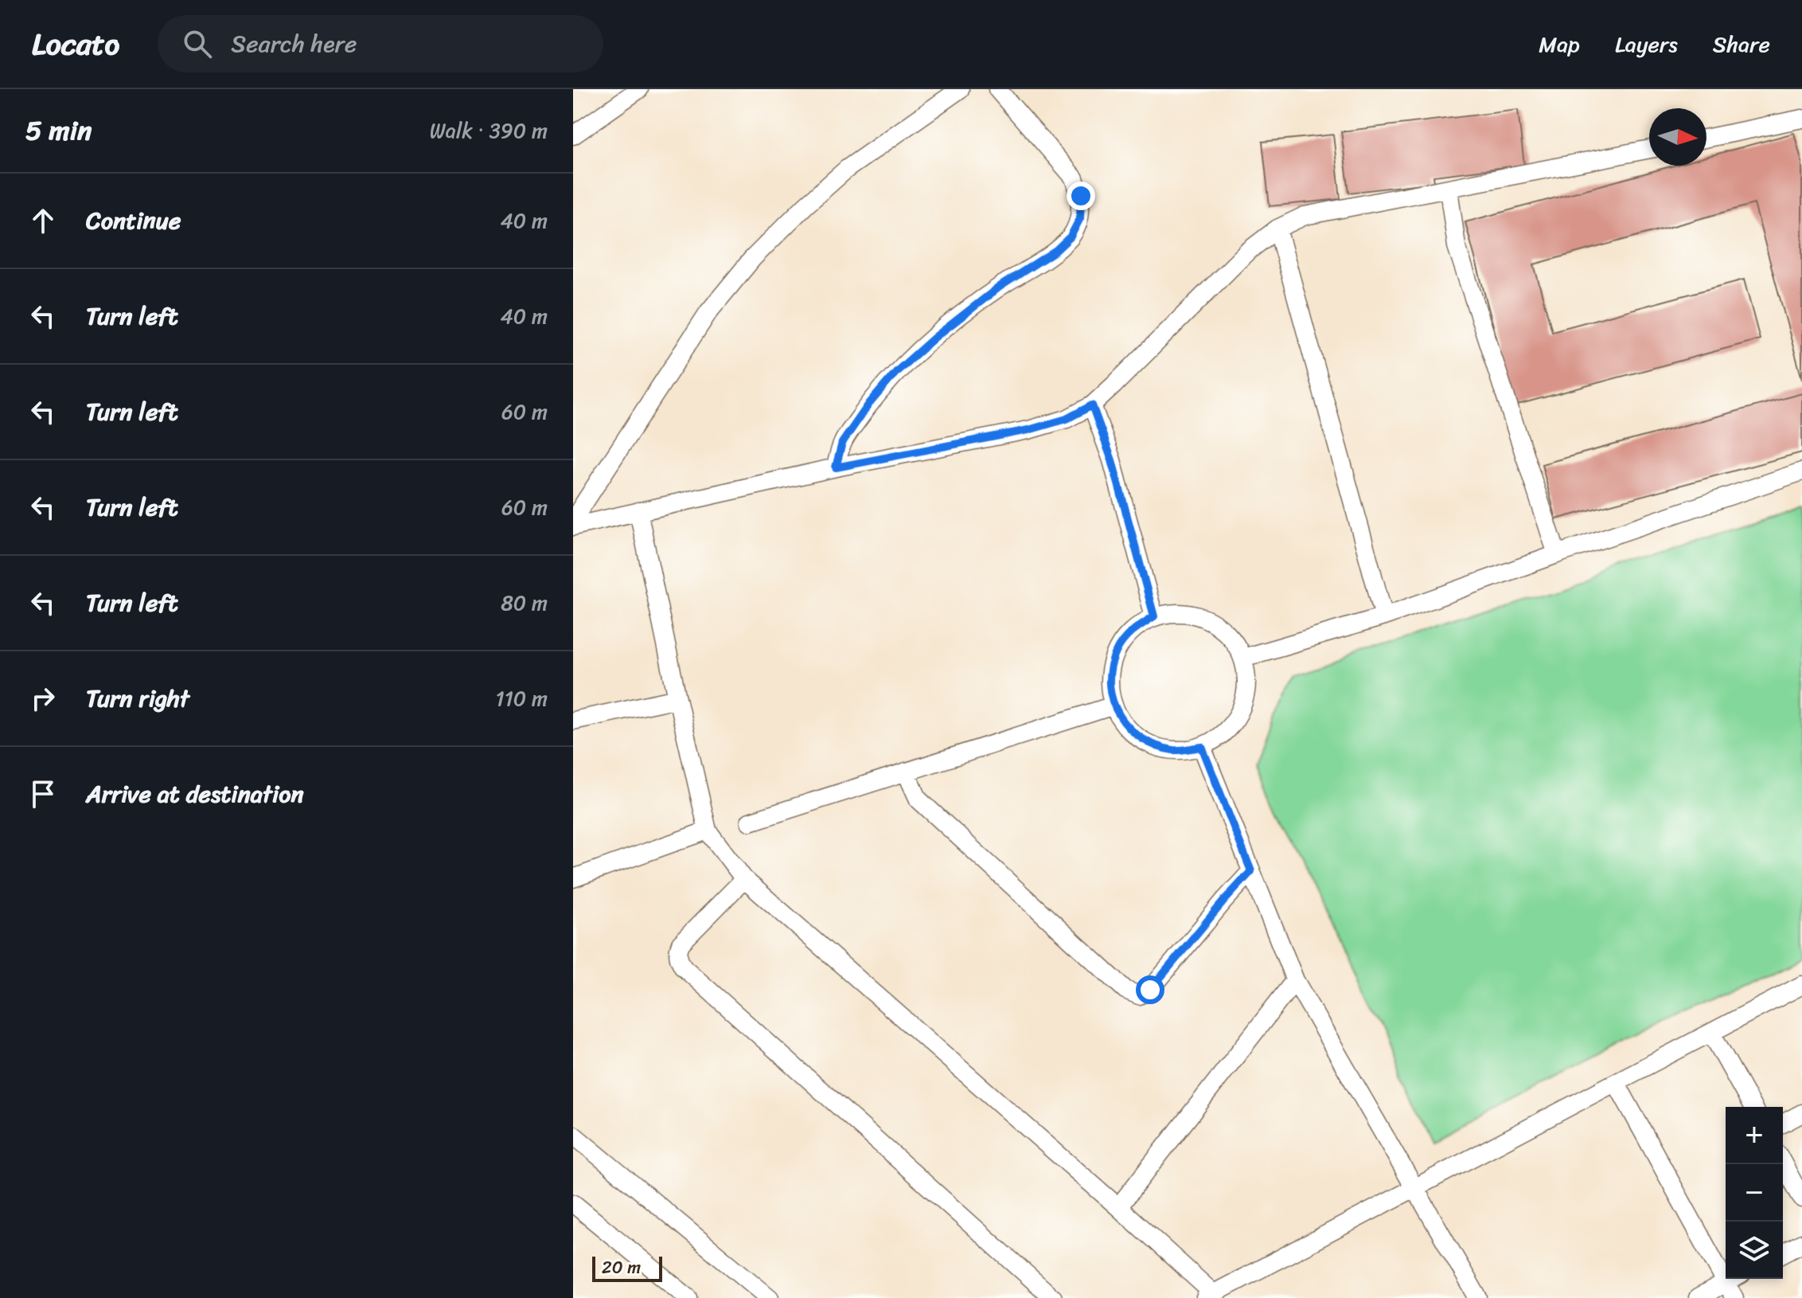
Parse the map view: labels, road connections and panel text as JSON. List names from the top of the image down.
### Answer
{
  "scale_bar": "20 m",
  "north": "right",
  "page": {
    "header": "Locato",
    "search": "Search here",
    "nav": ["Map", "Layers", "Share"],
    "heading": ["5 min", "Walk · 390 m"],
    "list": [
      ["Continue", "40 m"],
      ["Turn left", "40 m"],
      ["Turn left", "60 m"],
      ["Turn left", "60 m"],
      ["Turn left", "80 m"],
      ["Turn right", "110 m"],
      "Arrive at destination"
    ],
    "map_buttons": ["+", "−"],
    "scale": "20 m"
  }
}
